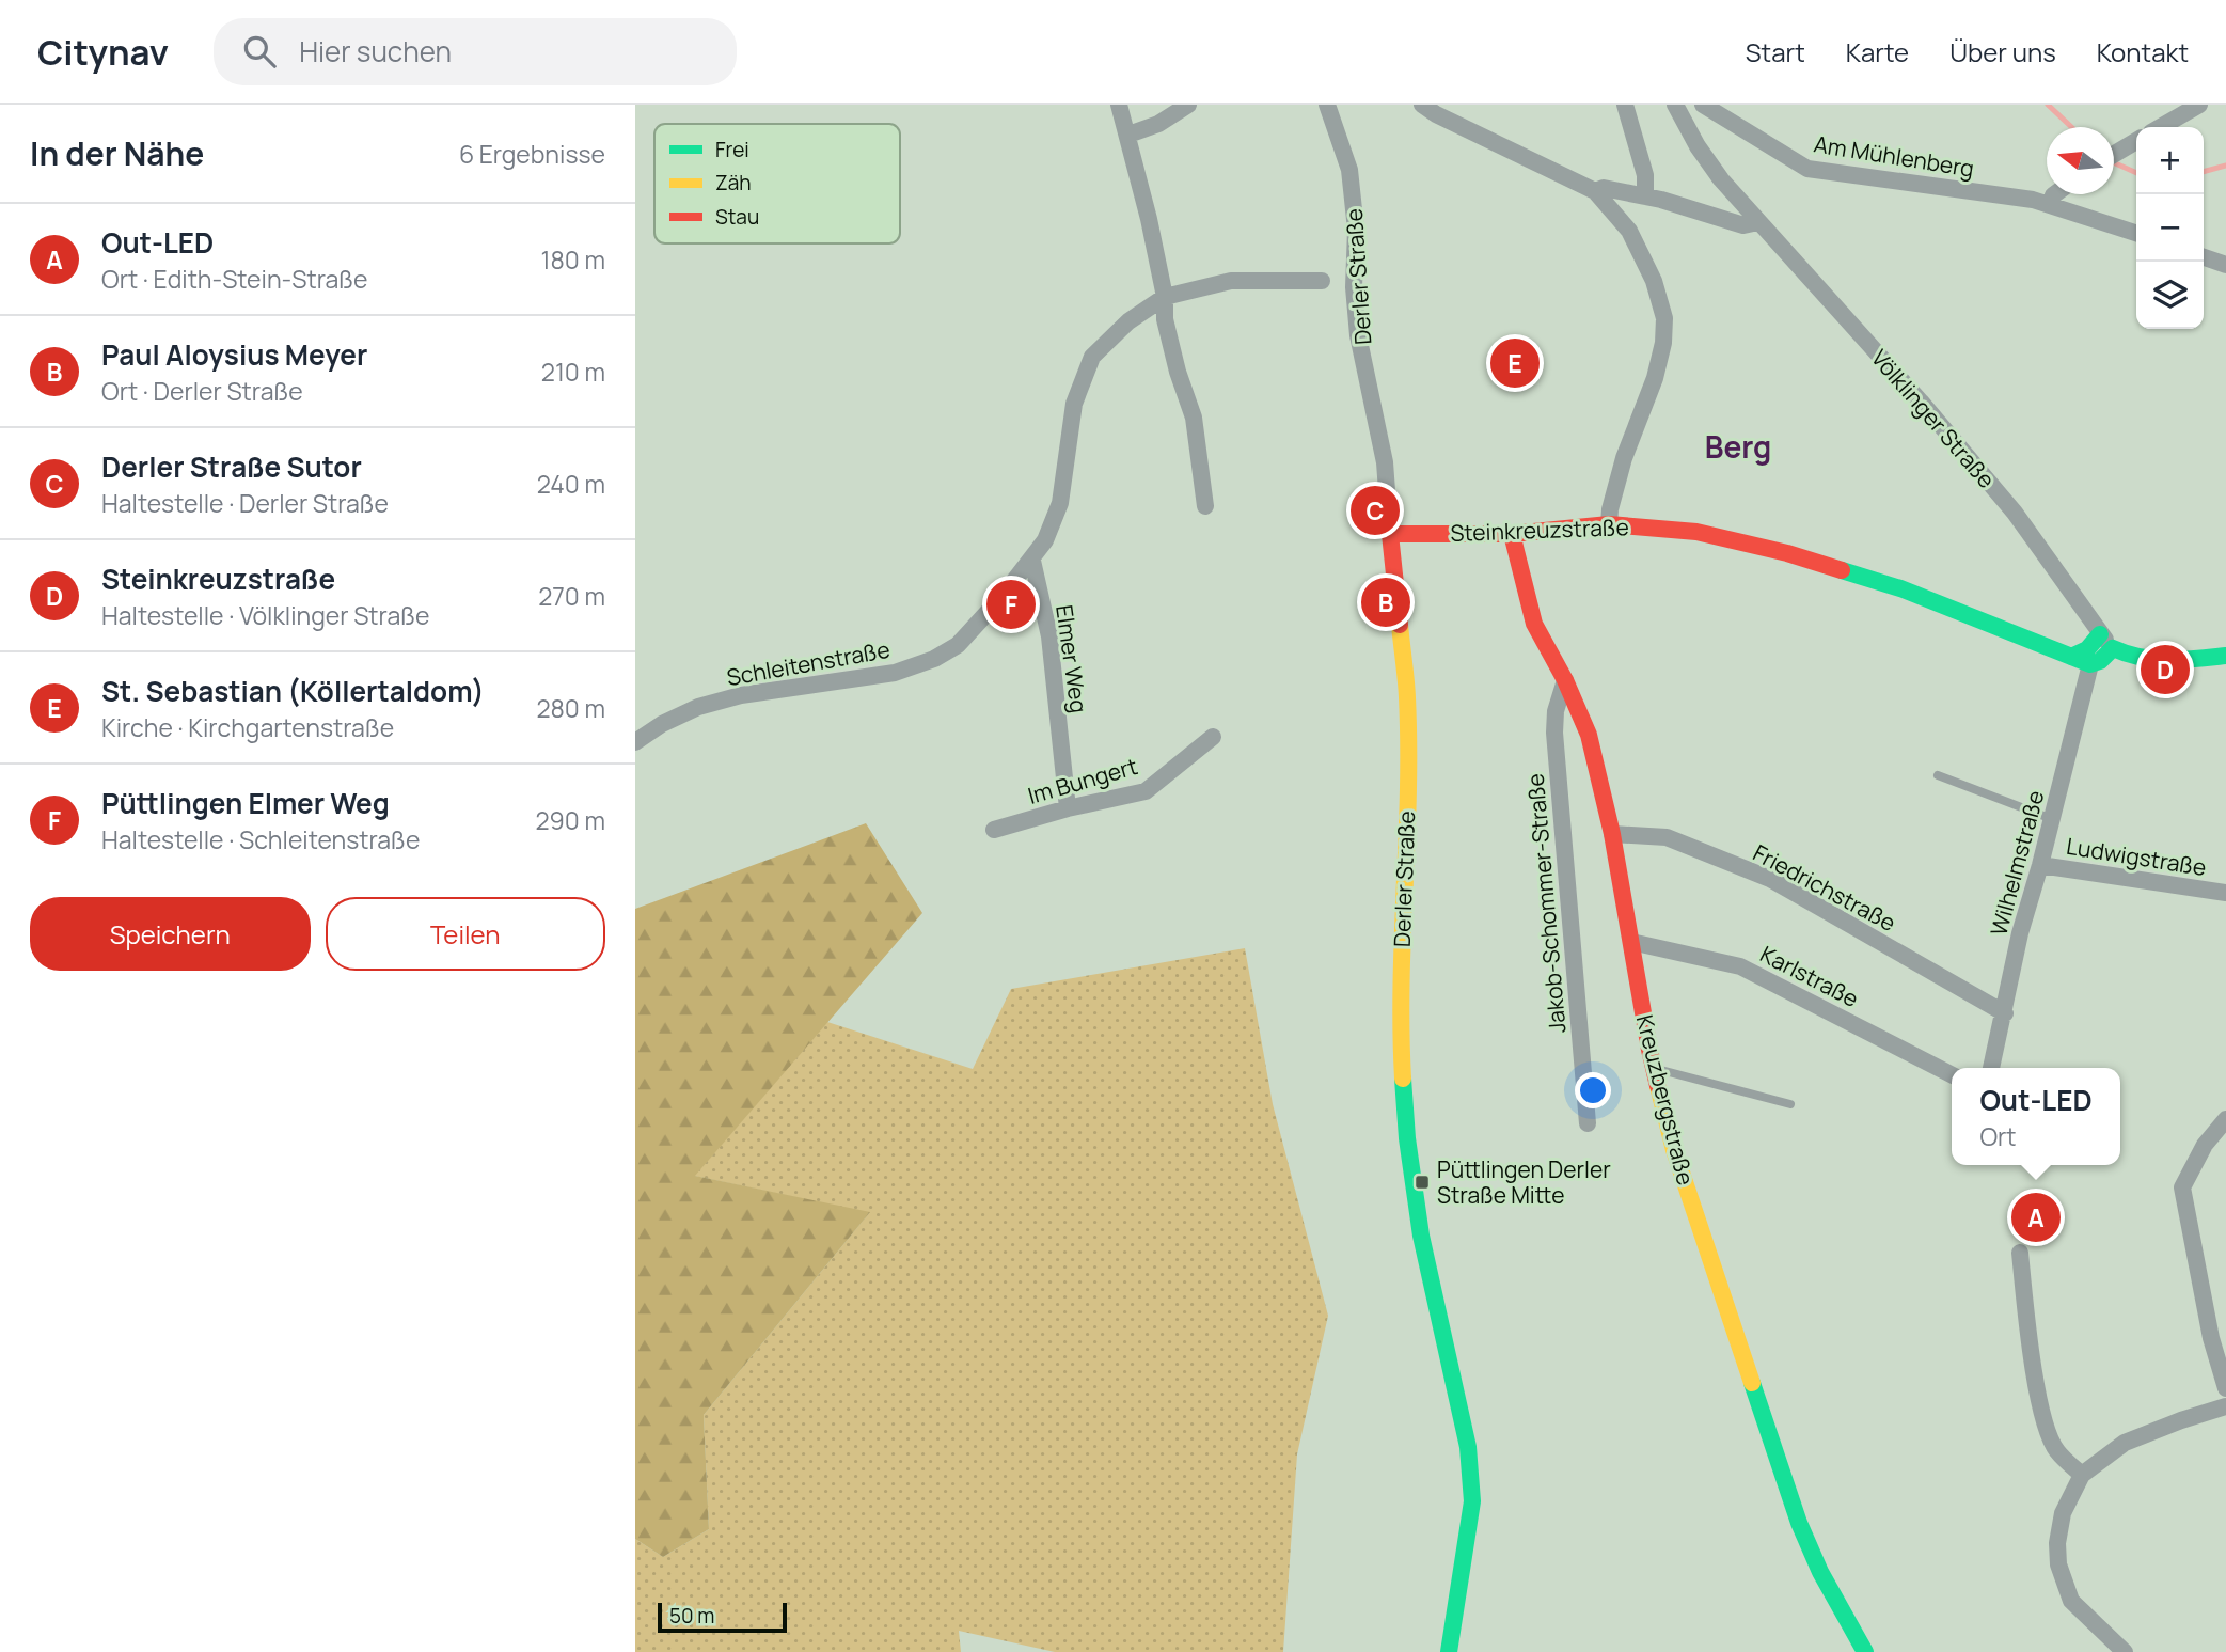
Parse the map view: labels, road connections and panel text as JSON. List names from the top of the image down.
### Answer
{
  "streets": {
    "street": [
      "Am Mühlenberg",
      "Derler Straße",
      "Völklinger Straße",
      "Steinkreuzstraße",
      "Elmer Weg",
      "Schleitenstraße",
      "Im Bungert",
      "Ludwigstraße",
      "Wilhelmstraße",
      "Friedrichstraße",
      "Jakob-Schommer-Straße",
      "Karlstraße",
      "Kreuzbergstraße"
    ]
  },
  "crossings": [
    ["Derler Straße", "Steinkreuzstraße"],
    ["Steinkreuzstraße", "Wilhelmstraße"],
    ["Steinkreuzstraße", "Kreuzbergstraße"],
    ["Elmer Weg", "Schleitenstraße"],
    ["Elmer Weg", "Im Bungert"],
    ["Ludwigstraße", "Wilhelmstraße"],
    ["Wilhelmstraße", "Friedrichstraße"],
    ["Friedrichstraße", "Kreuzbergstraße"],
    ["Jakob-Schommer-Straße", "Kreuzbergstraße"],
    ["Karlstraße", "Kreuzbergstraße"]
  ],
  "districts": ["Berg"],
  "places": {
    "transit": ["Püttlingen Derler Straße Mitte"]
  },
  "legend": ["Frei", "Zäh", "Stau"],
  "scale_bar": "50 m",
  "north": "left",
  "page": {
    "header": "Citynav",
    "search": "Hier suchen",
    "nav": [
      "Start",
      "Karte",
      "Über uns",
      "Kontakt"
    ],
    "heading": ["In der Nähe", "6 Ergebnisse"],
    "map_buttons": ["+", "−"],
    "list": [
      {
        "mark": "A",
        "name": "Out-LED",
        "note": "Ort · Edith-Stein-Straße",
        "value": "180 m"
      },
      {
        "mark": "B",
        "name": "Paul Aloysius Meyer",
        "note": "Ort · Derler Straße",
        "value": "210 m"
      },
      {
        "mark": "C",
        "name": "Derler Straße Sutor",
        "note": "Haltestelle · Derler Straße",
        "value": "240 m"
      },
      {
        "mark": "D",
        "name": "Steinkreuzstraße",
        "note": "Haltestelle · Völklinger Straße",
        "value": "270 m"
      },
      {
        "mark": "E",
        "name": "St. Sebastian (Köllertaldom)",
        "note": "Kirche · Kirchgartenstraße",
        "value": "280 m"
      },
      {
        "mark": "F",
        "name": "Püttlingen Elmer Weg",
        "note": "Haltestelle · Schleitenstraße",
        "value": "290 m"
      }
    ],
    "pins": [
      "E",
      "C",
      "B",
      "F",
      "D",
      "A"
    ],
    "buttons": ["Speichern", "Teilen"],
    "popup": ["Out-LED", "Ort"],
    "scale": "50 m"
  }
}
